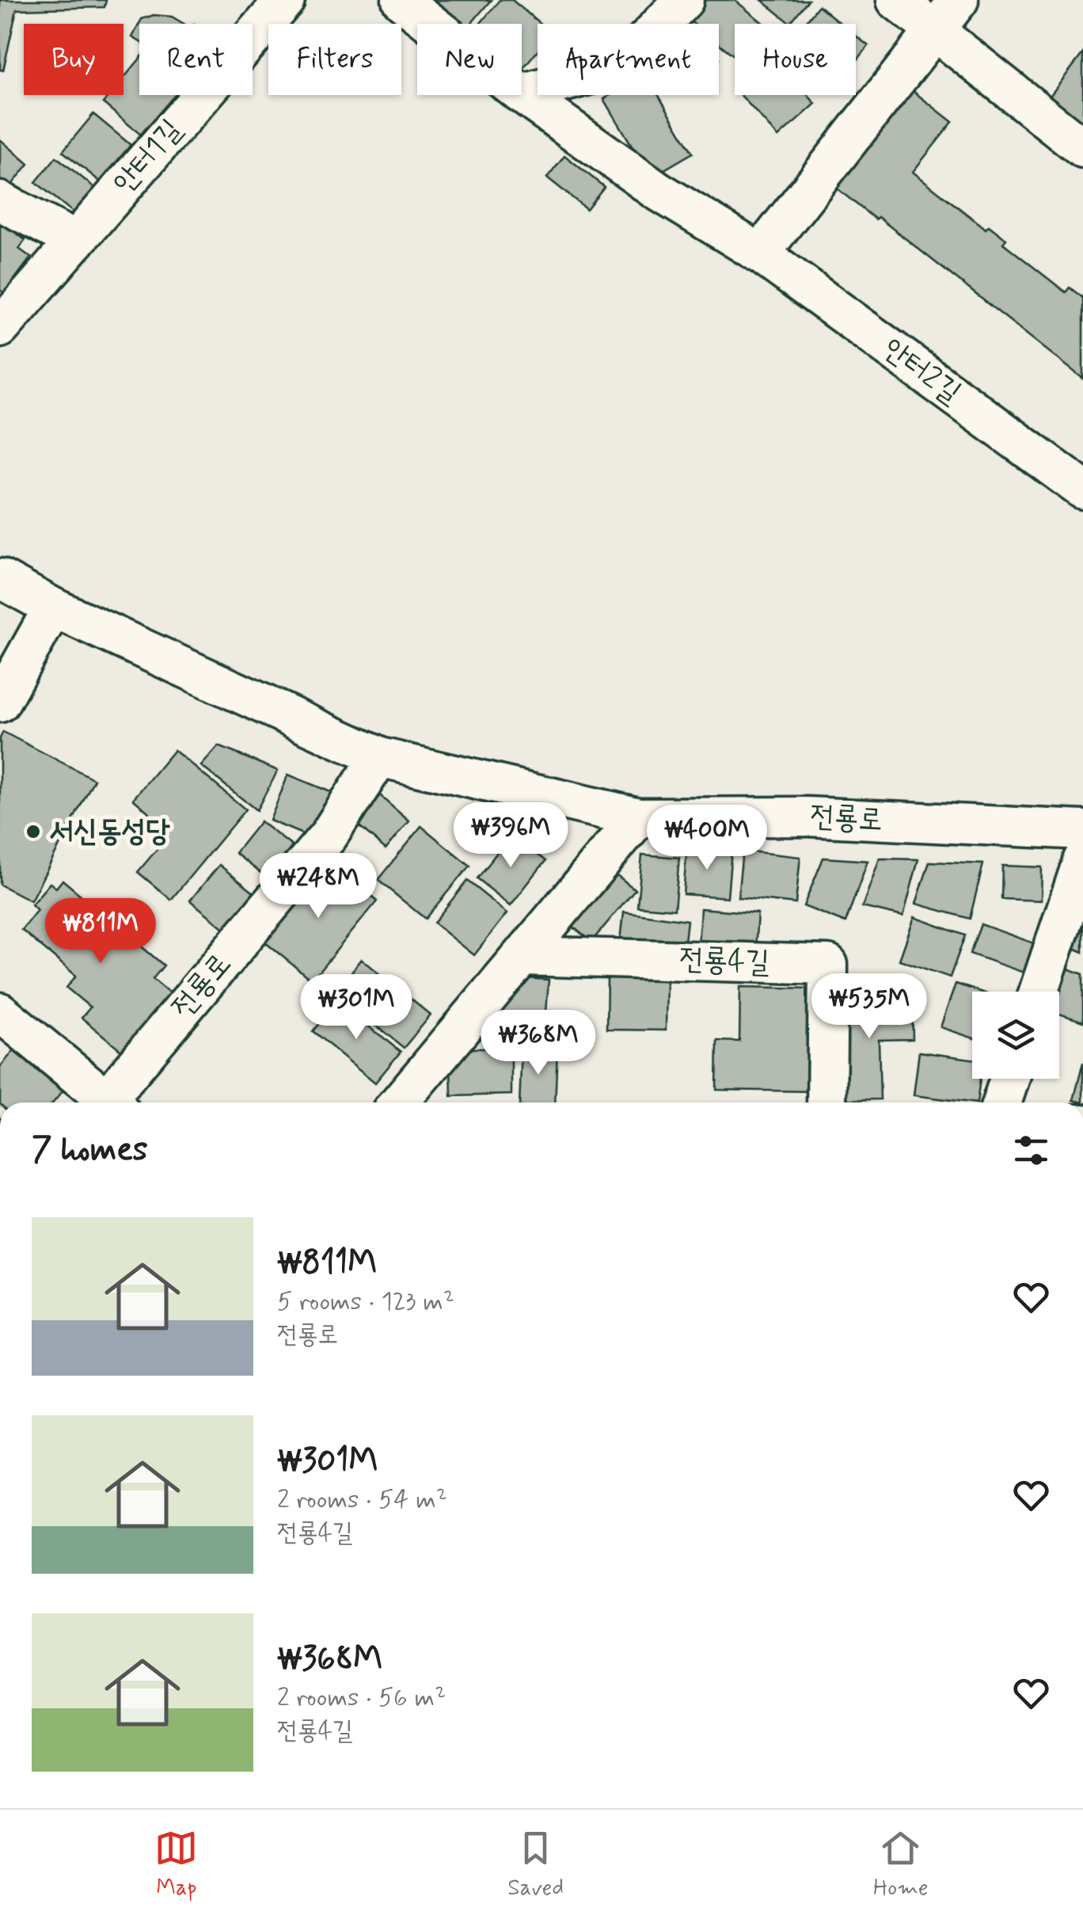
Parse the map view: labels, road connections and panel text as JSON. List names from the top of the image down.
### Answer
{
  "streets": {
    "street": [
      "안터1길",
      "안터2길",
      "전룡로",
      "전룡4길"
    ]
  },
  "places": ["서신동성당"],
  "page": {
    "chip": [
      "Buy",
      "Rent",
      "Filters",
      "New",
      "Apartment",
      "House"
    ],
    "price": [
      "₩396M",
      "₩400M",
      "₩248M",
      "₩811M",
      "₩535M",
      "₩301M",
      "₩368M"
    ],
    "heading": "7 homes",
    "list": [
      {
        "name": "₩811M",
        "note": "5 rooms · 123 m² · 전룡로"
      },
      {
        "name": "₩301M",
        "note": "2 rooms · 54 m² · 전룡4길"
      },
      {
        "name": "₩368M",
        "note": "2 rooms · 56 m² · 전룡4길"
      }
    ],
    "tabs": ["Map", "Saved", "Home"]
  }
}
